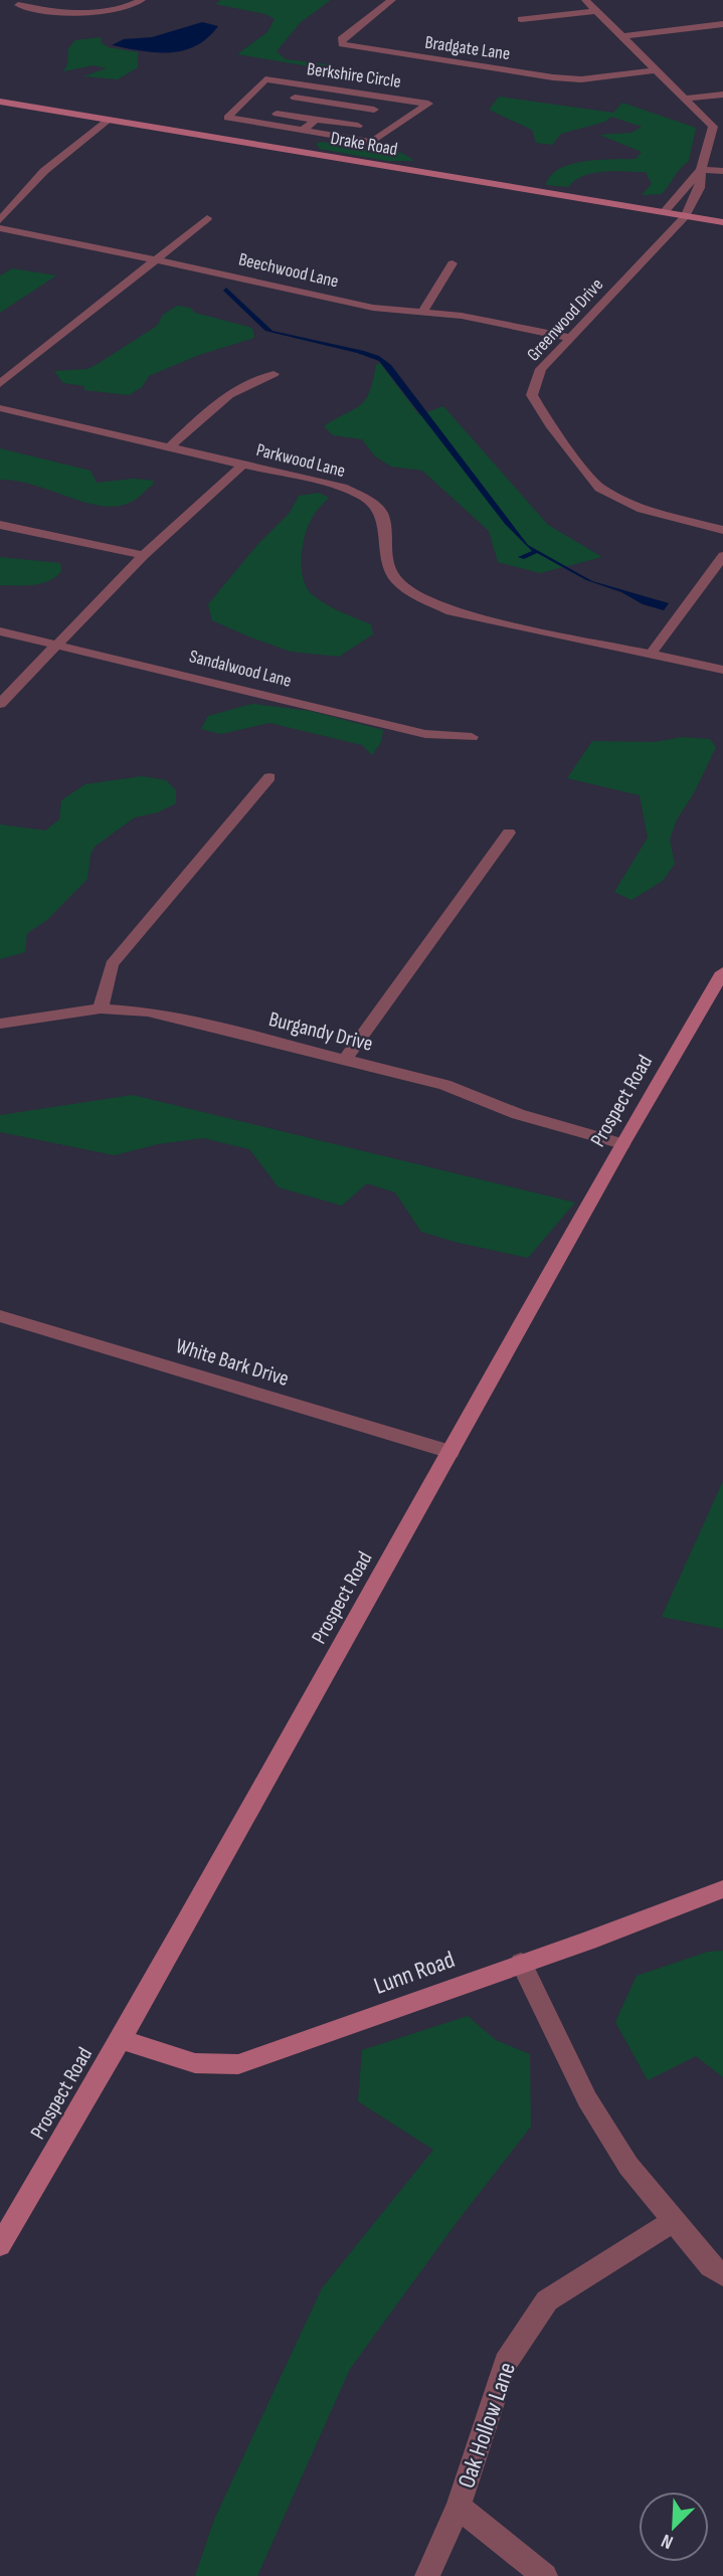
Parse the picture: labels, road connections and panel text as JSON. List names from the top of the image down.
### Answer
{
  "streets": {
    "street": [
      "Bradgate Lane",
      "Berkshire Circle",
      "Drake Road",
      "Beechwood Lane",
      "Greenwood Drive",
      "Parkwood Lane",
      "Sandalwood Lane",
      "Burgandy Drive",
      "Prospect Road",
      "White Bark Drive",
      "Lunn Road",
      "Oak Hollow Lane"
    ]
  },
  "crossings": [
    ["Drake Road", "Greenwood Drive"],
    ["Beechwood Lane", "Greenwood Drive"],
    ["Burgandy Drive", "Prospect Road"],
    ["Prospect Road", "White Bark Drive"],
    ["Prospect Road", "Lunn Road"]
  ],
  "north": "bottom left"
}
